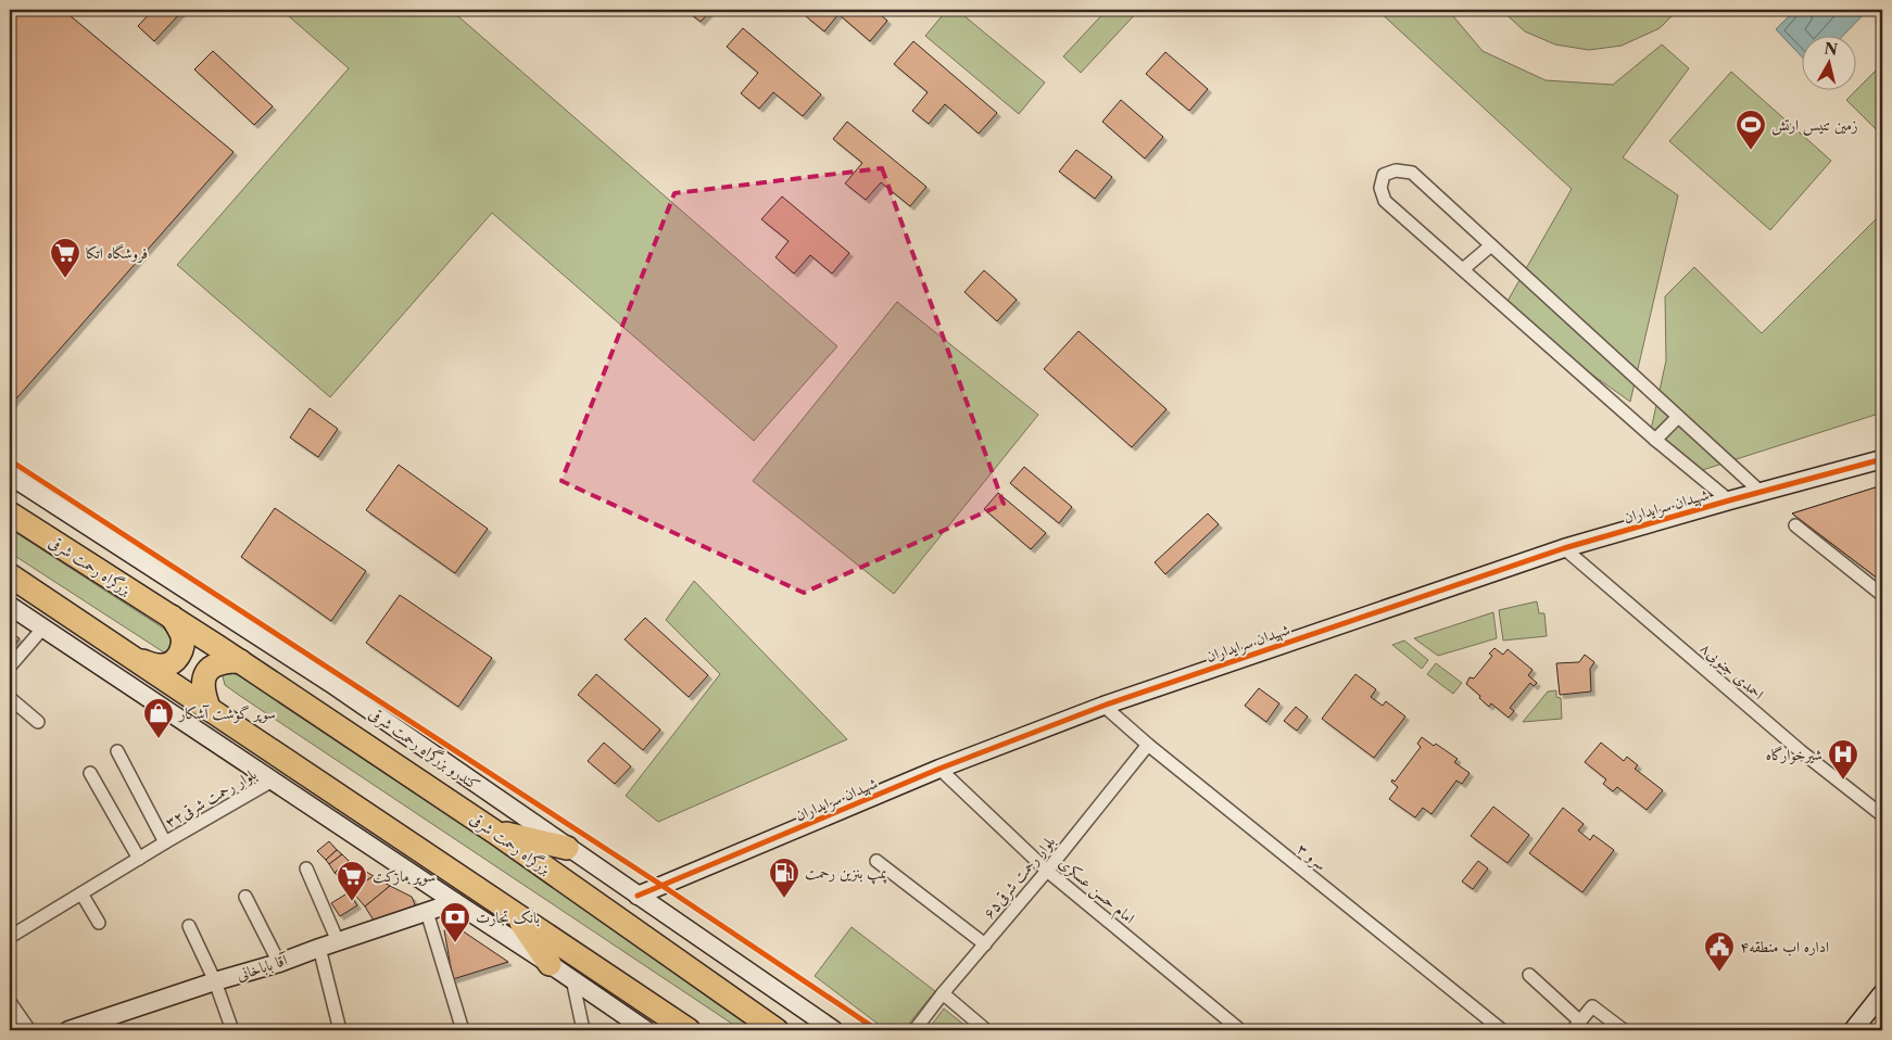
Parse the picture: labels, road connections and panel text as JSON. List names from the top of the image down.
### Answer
{
  "streets": {
    "highway": ["بزرگراه رحمت شرقی"],
    "main road": ["شهیدان سرایداران", "کندرو بزرگراه رحمت شرقی", "آقا باباخانی"],
    "street": [
      "احمدی جنوبی۸",
      "بلوار رحمت شرقی۳۲",
      "سرو ۳",
      "بلوار رحمت شرقی۶۵",
      "امام حسن عسکری"
    ]
  },
  "crossings": [
    ["شهیدان سرایداران", "احمدی جنوبی۸"],
    ["شهیدان سرایداران", "کندرو بزرگراه رحمت شرقی"],
    ["شهیدان سرایداران", "سرو ۳"],
    ["شهیدان سرایداران", "امام حسن عسکری"],
    ["سرو ۳", "بلوار رحمت شرقی۶۵"],
    ["بلوار رحمت شرقی۶۵", "امام حسن عسکری"]
  ],
  "places": {
    "sports": ["زمین تنیس ارتش"],
    "supermarket": ["فروشگاه اتکا", "سوپر مارکت"],
    "shop": ["سوپر گوشت آشکار"],
    "hospital": ["شیرخوارگاه"],
    "fuel station": ["پمپ بنزین رحمت"],
    "bank": ["بانک تجارت"],
    "public building": ["اداره اب منطقه۴"]
  },
  "north": "top"
}
